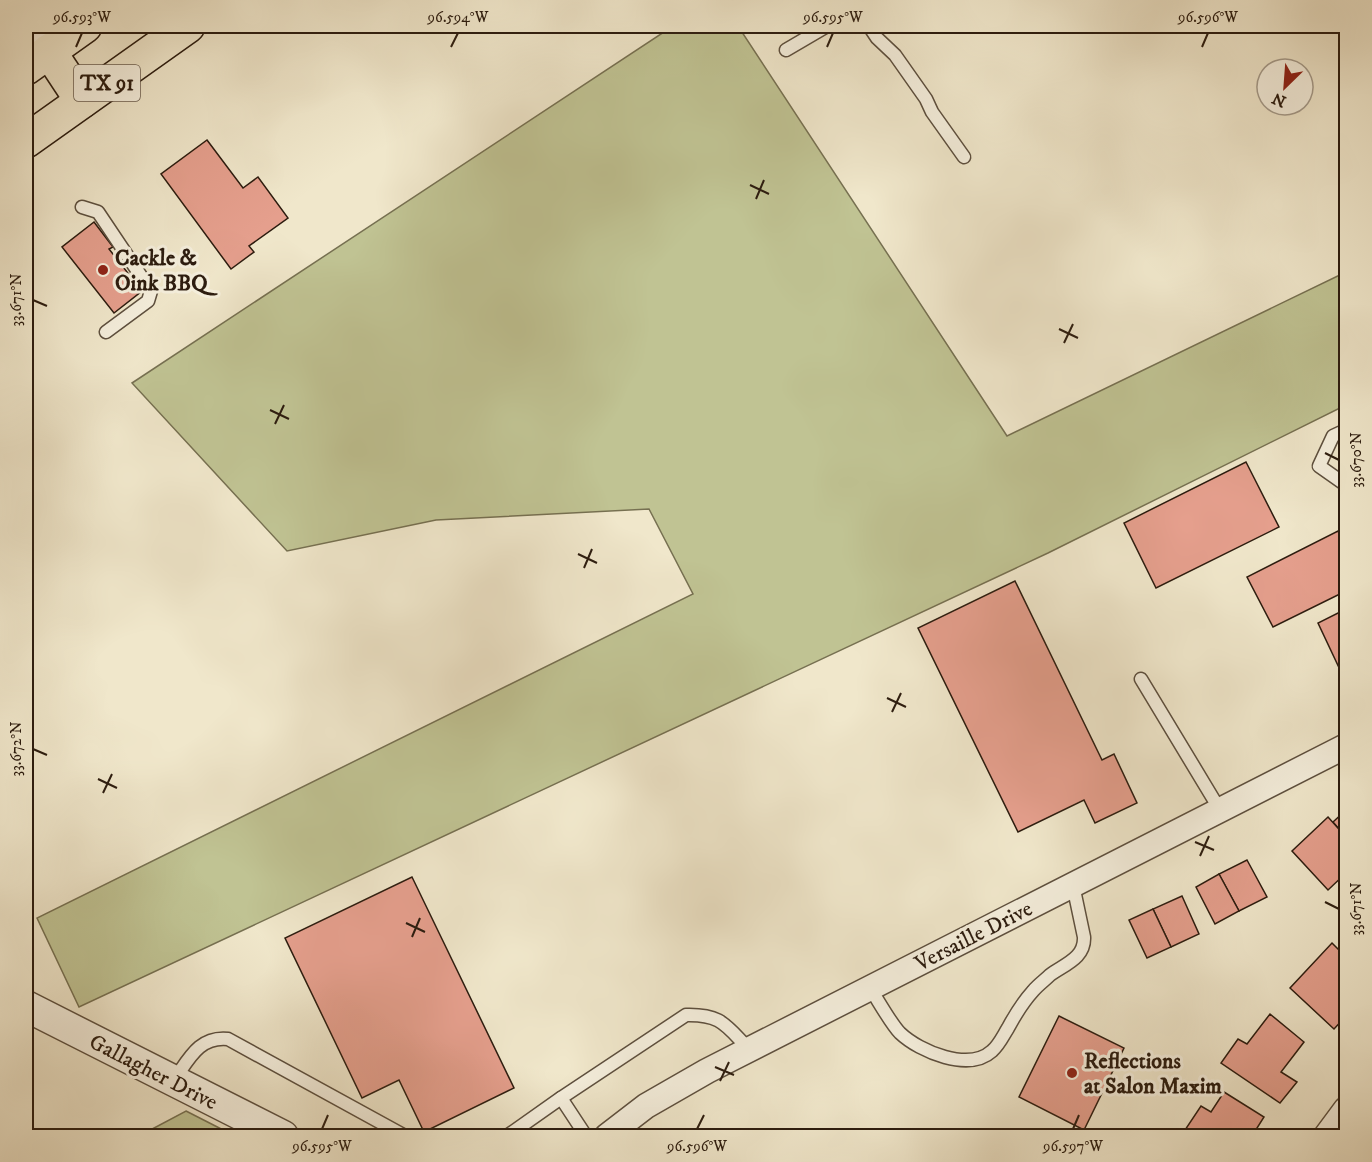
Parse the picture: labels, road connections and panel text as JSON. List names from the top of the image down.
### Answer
{
  "streets": {
    "main road": ["TX 91"],
    "street": ["Versaille Drive", "Gallagher Drive"]
  },
  "places": ["Cackle & Oink BBQ", "Reflections at Salon Maxim"],
  "north": "bottom left",
  "coordinates": [
    "96.593°W",
    "96.594°W",
    "96.595°W",
    "96.596°W",
    "33.671°N",
    "33.670°N",
    "33.672°N",
    "96.597°W"
  ]
}
